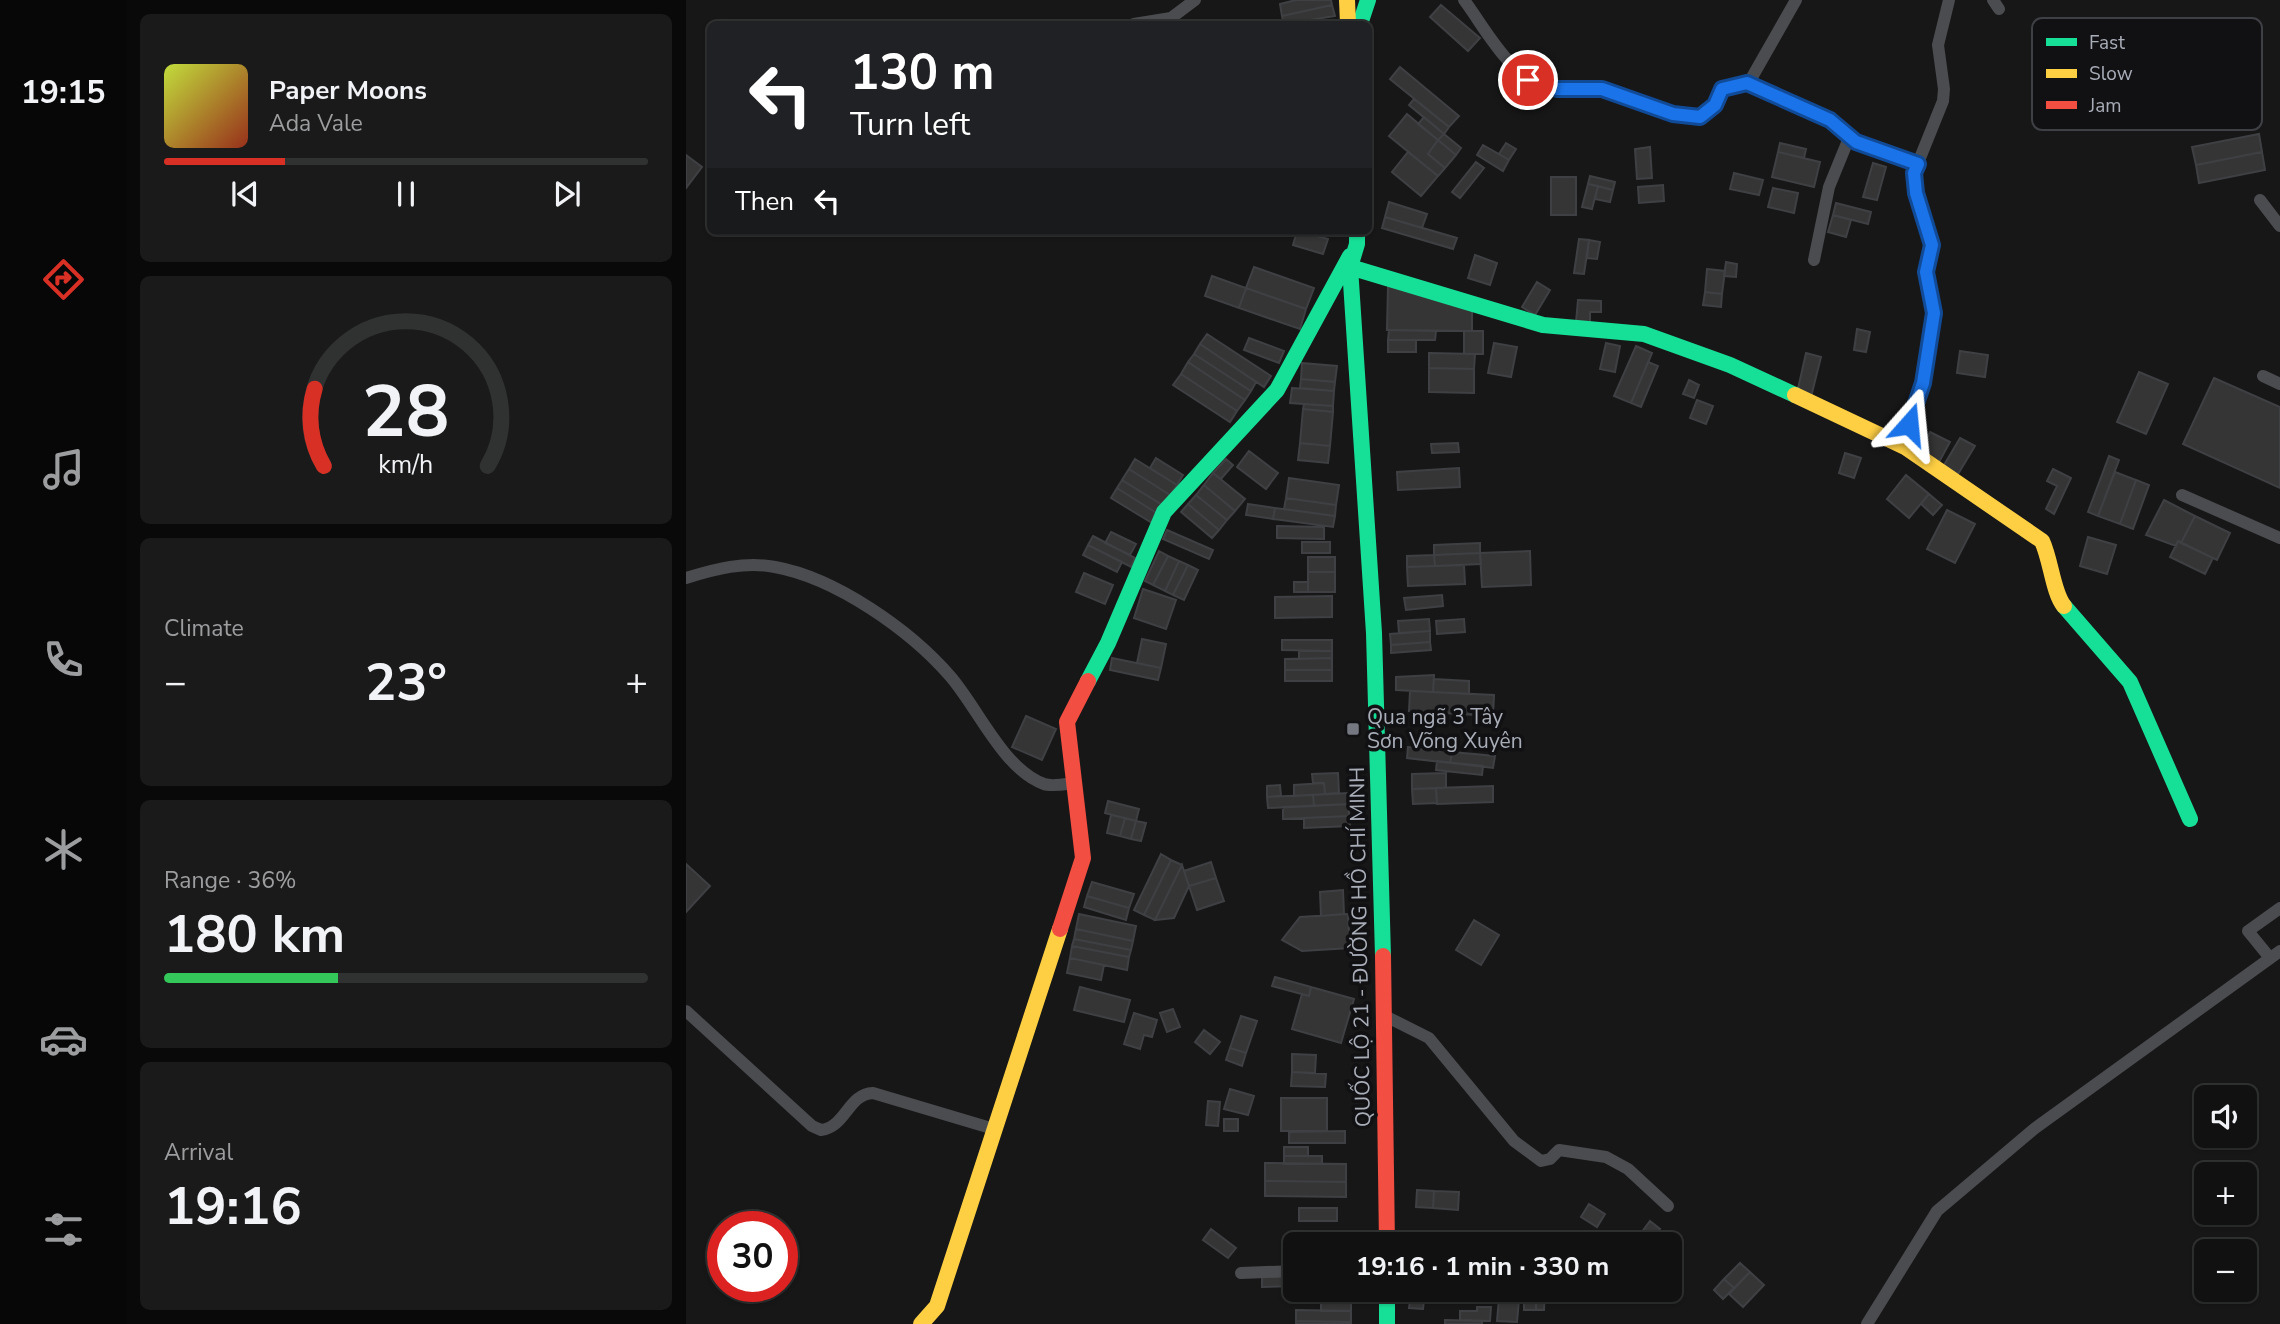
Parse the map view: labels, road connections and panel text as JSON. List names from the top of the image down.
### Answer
{
  "streets": {
    "main road": ["QUỐC LỘ 21 - ĐƯỜNG HỒ CHÍ MINH"]
  },
  "places": {
    "transit": ["Qua ngã 3 Tây Sơn Võng Xuyên"]
  },
  "legend": ["Fast", "Slow", "Jam"],
  "page": {
    "tabs": "19:15",
    "turn": ["130 m", "Turn left"],
    "song": ["Paper Moons", "Ada Vale"],
    "then": "Then",
    "tile": [
      "Climate",
      ["Range · 36%", "180 km"],
      ["Arrival", "19:16"]
    ],
    "heat": ["−", "23°", "+"],
    "map_buttons": ["+", "−"],
    "limit": "30",
    "trip": "19:16 · 1 min · 330 m",
    "gauge": ["28", "km/h"]
  }
}
